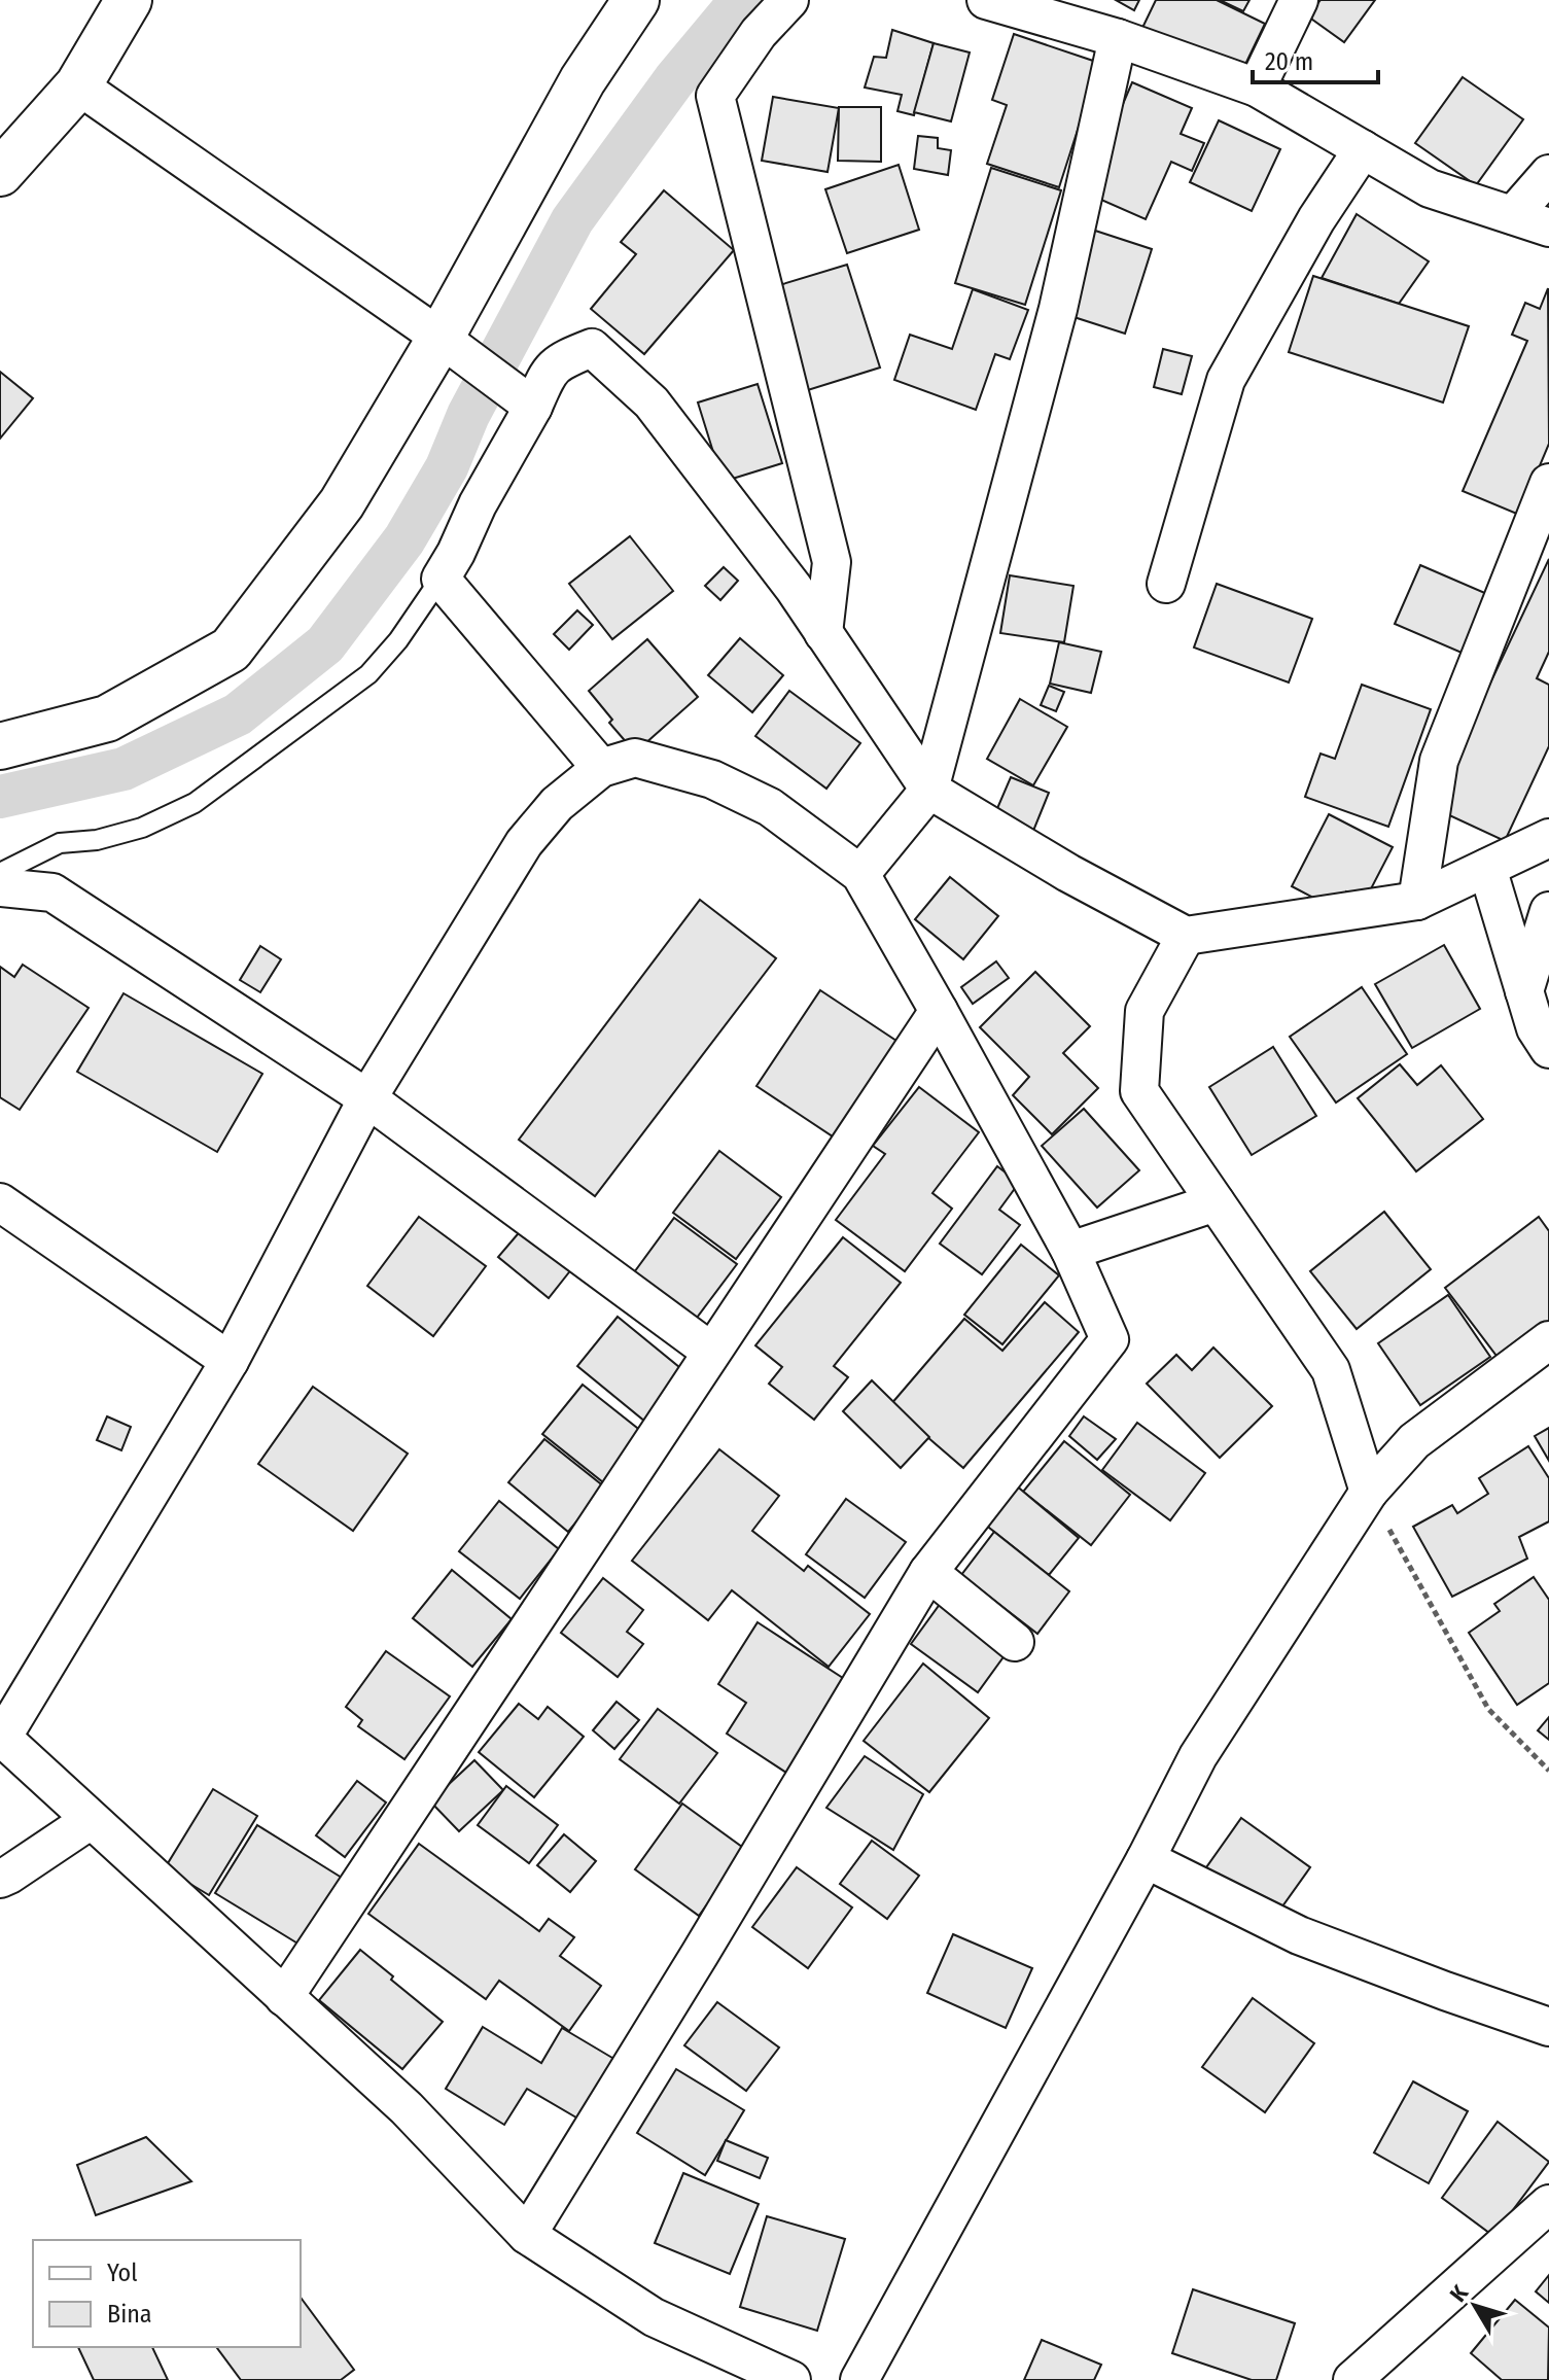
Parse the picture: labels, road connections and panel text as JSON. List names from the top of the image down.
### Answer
{
  "legend": ["Yol", "Bina"],
  "scale_bar": "20 m",
  "north": "top left"
}
